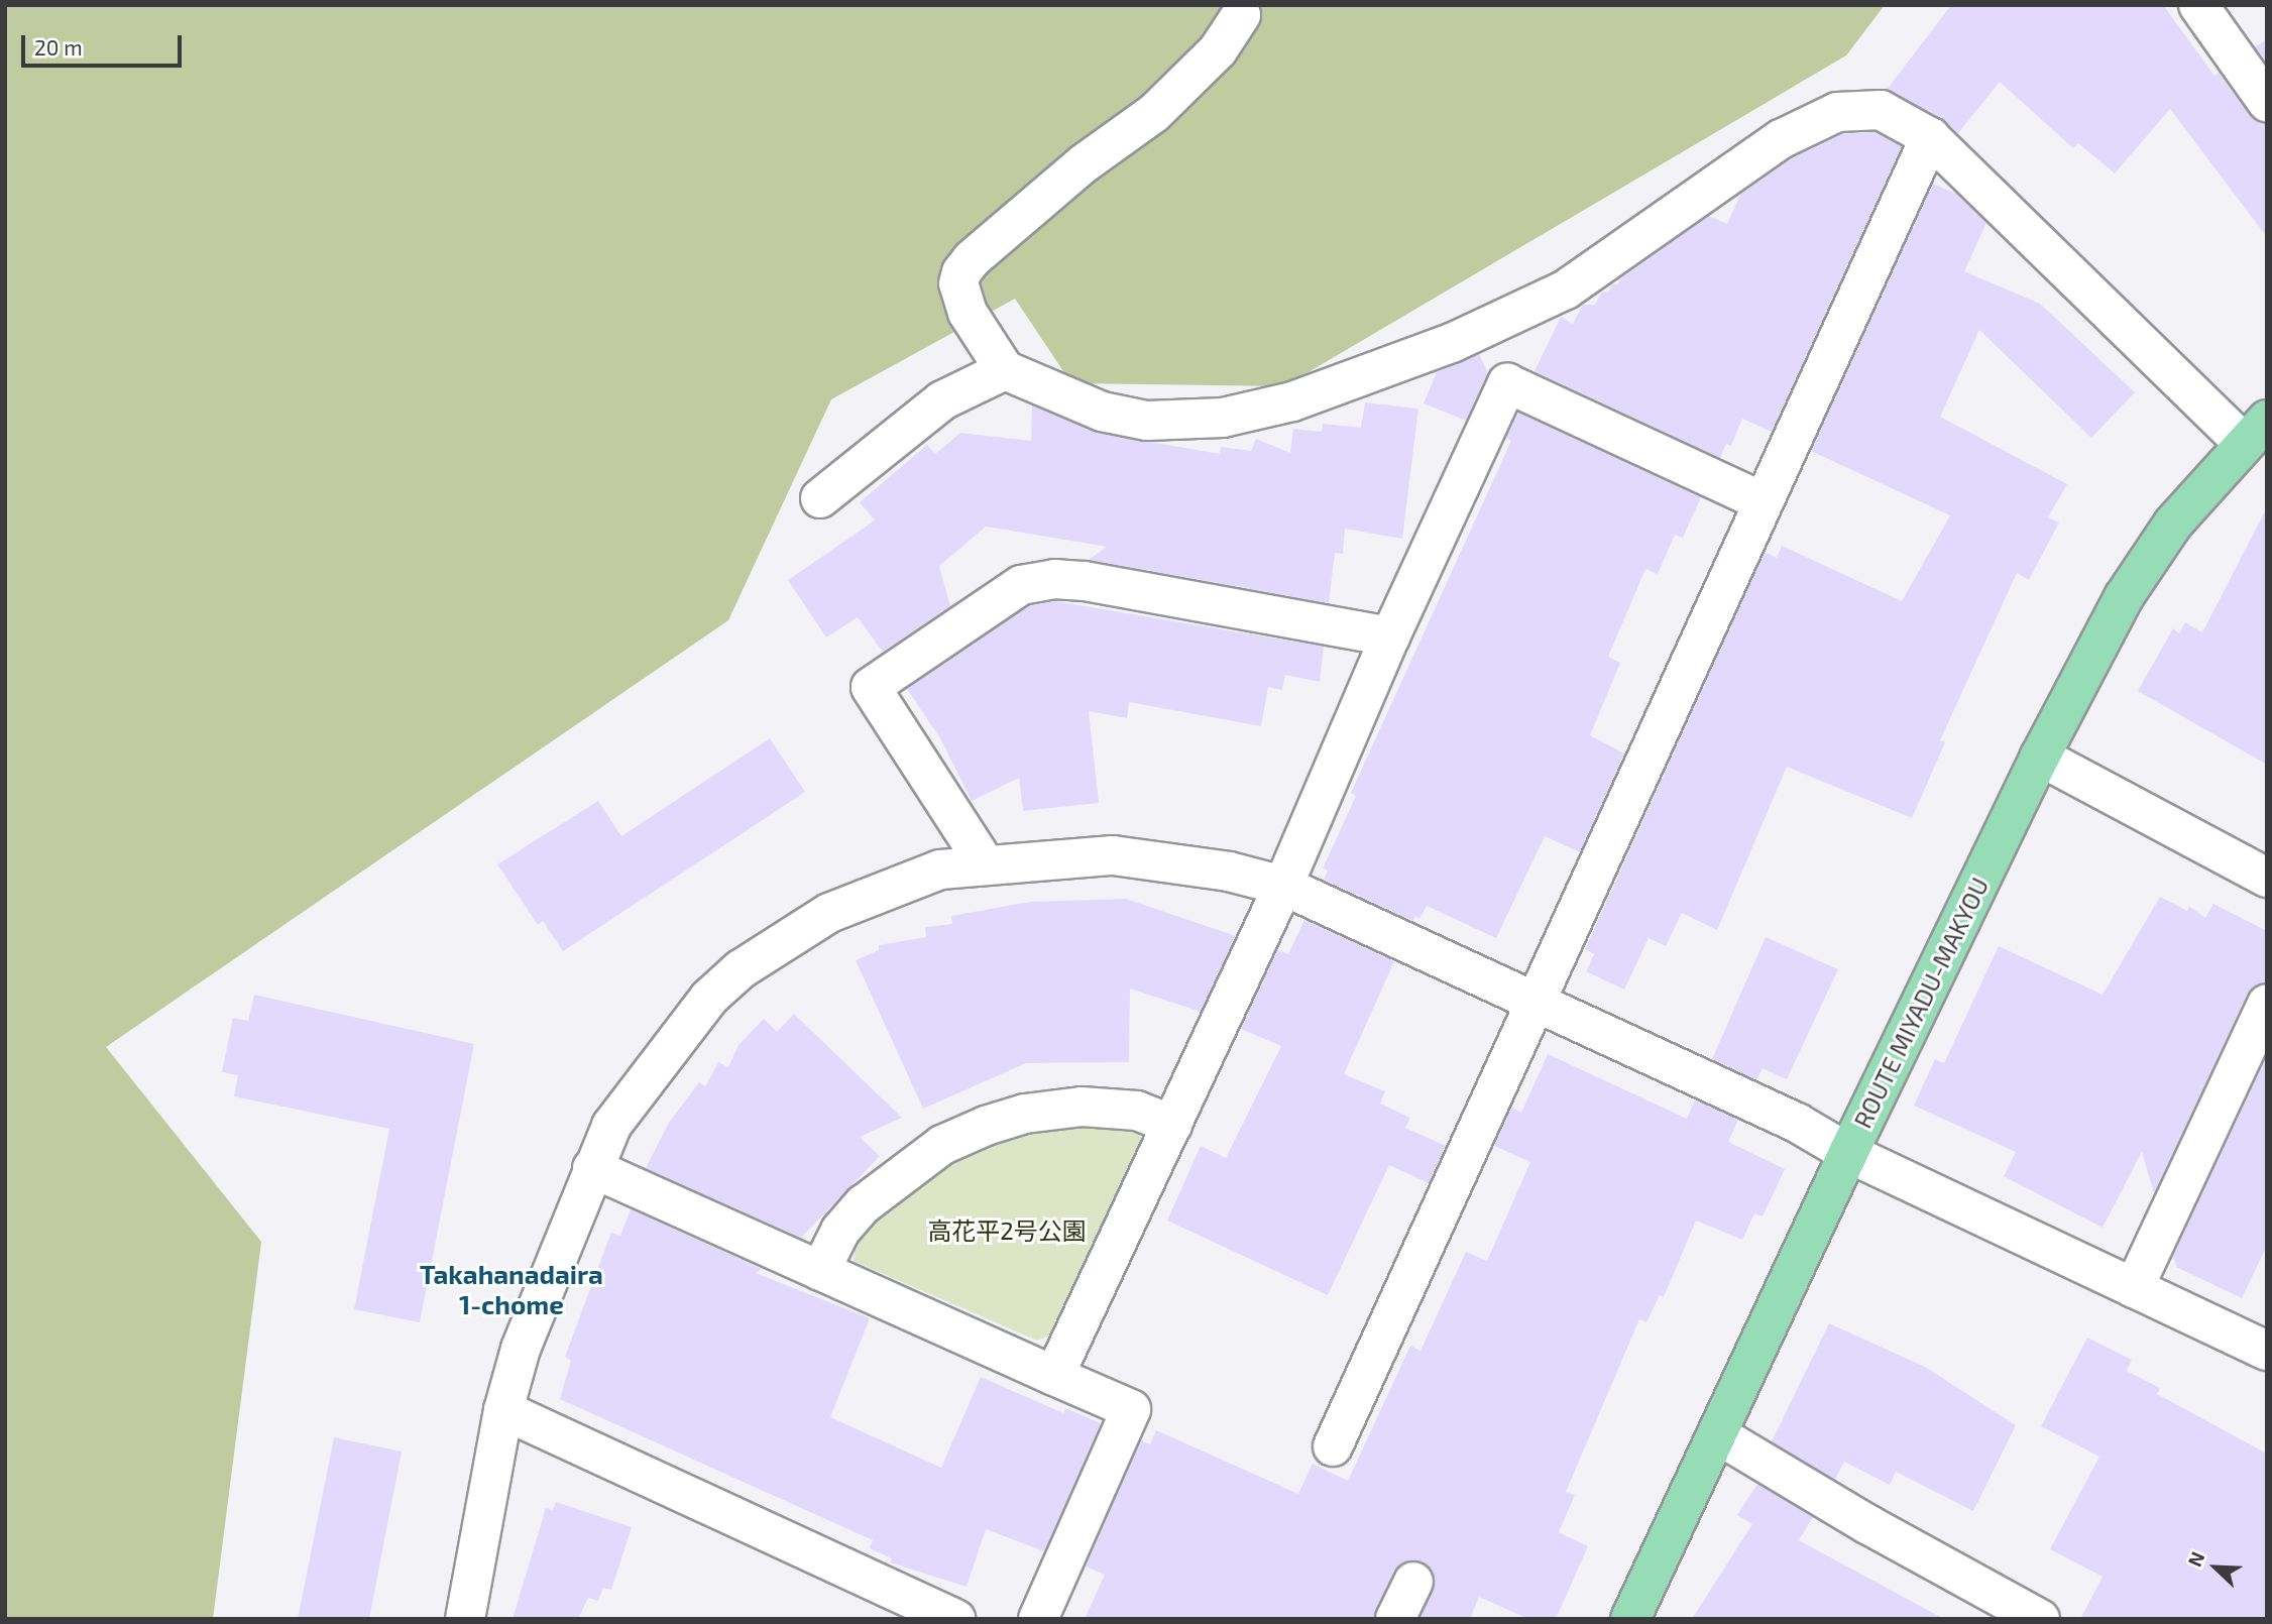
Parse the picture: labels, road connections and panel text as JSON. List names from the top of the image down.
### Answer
{
  "streets": {
    "main road": ["ROUTE MIYADU-MAKYOU"]
  },
  "districts": ["Takahanadaira 1-chome"],
  "parks": ["高花平2号公園"],
  "scale_bar": "20 m",
  "north": "top left"
}
